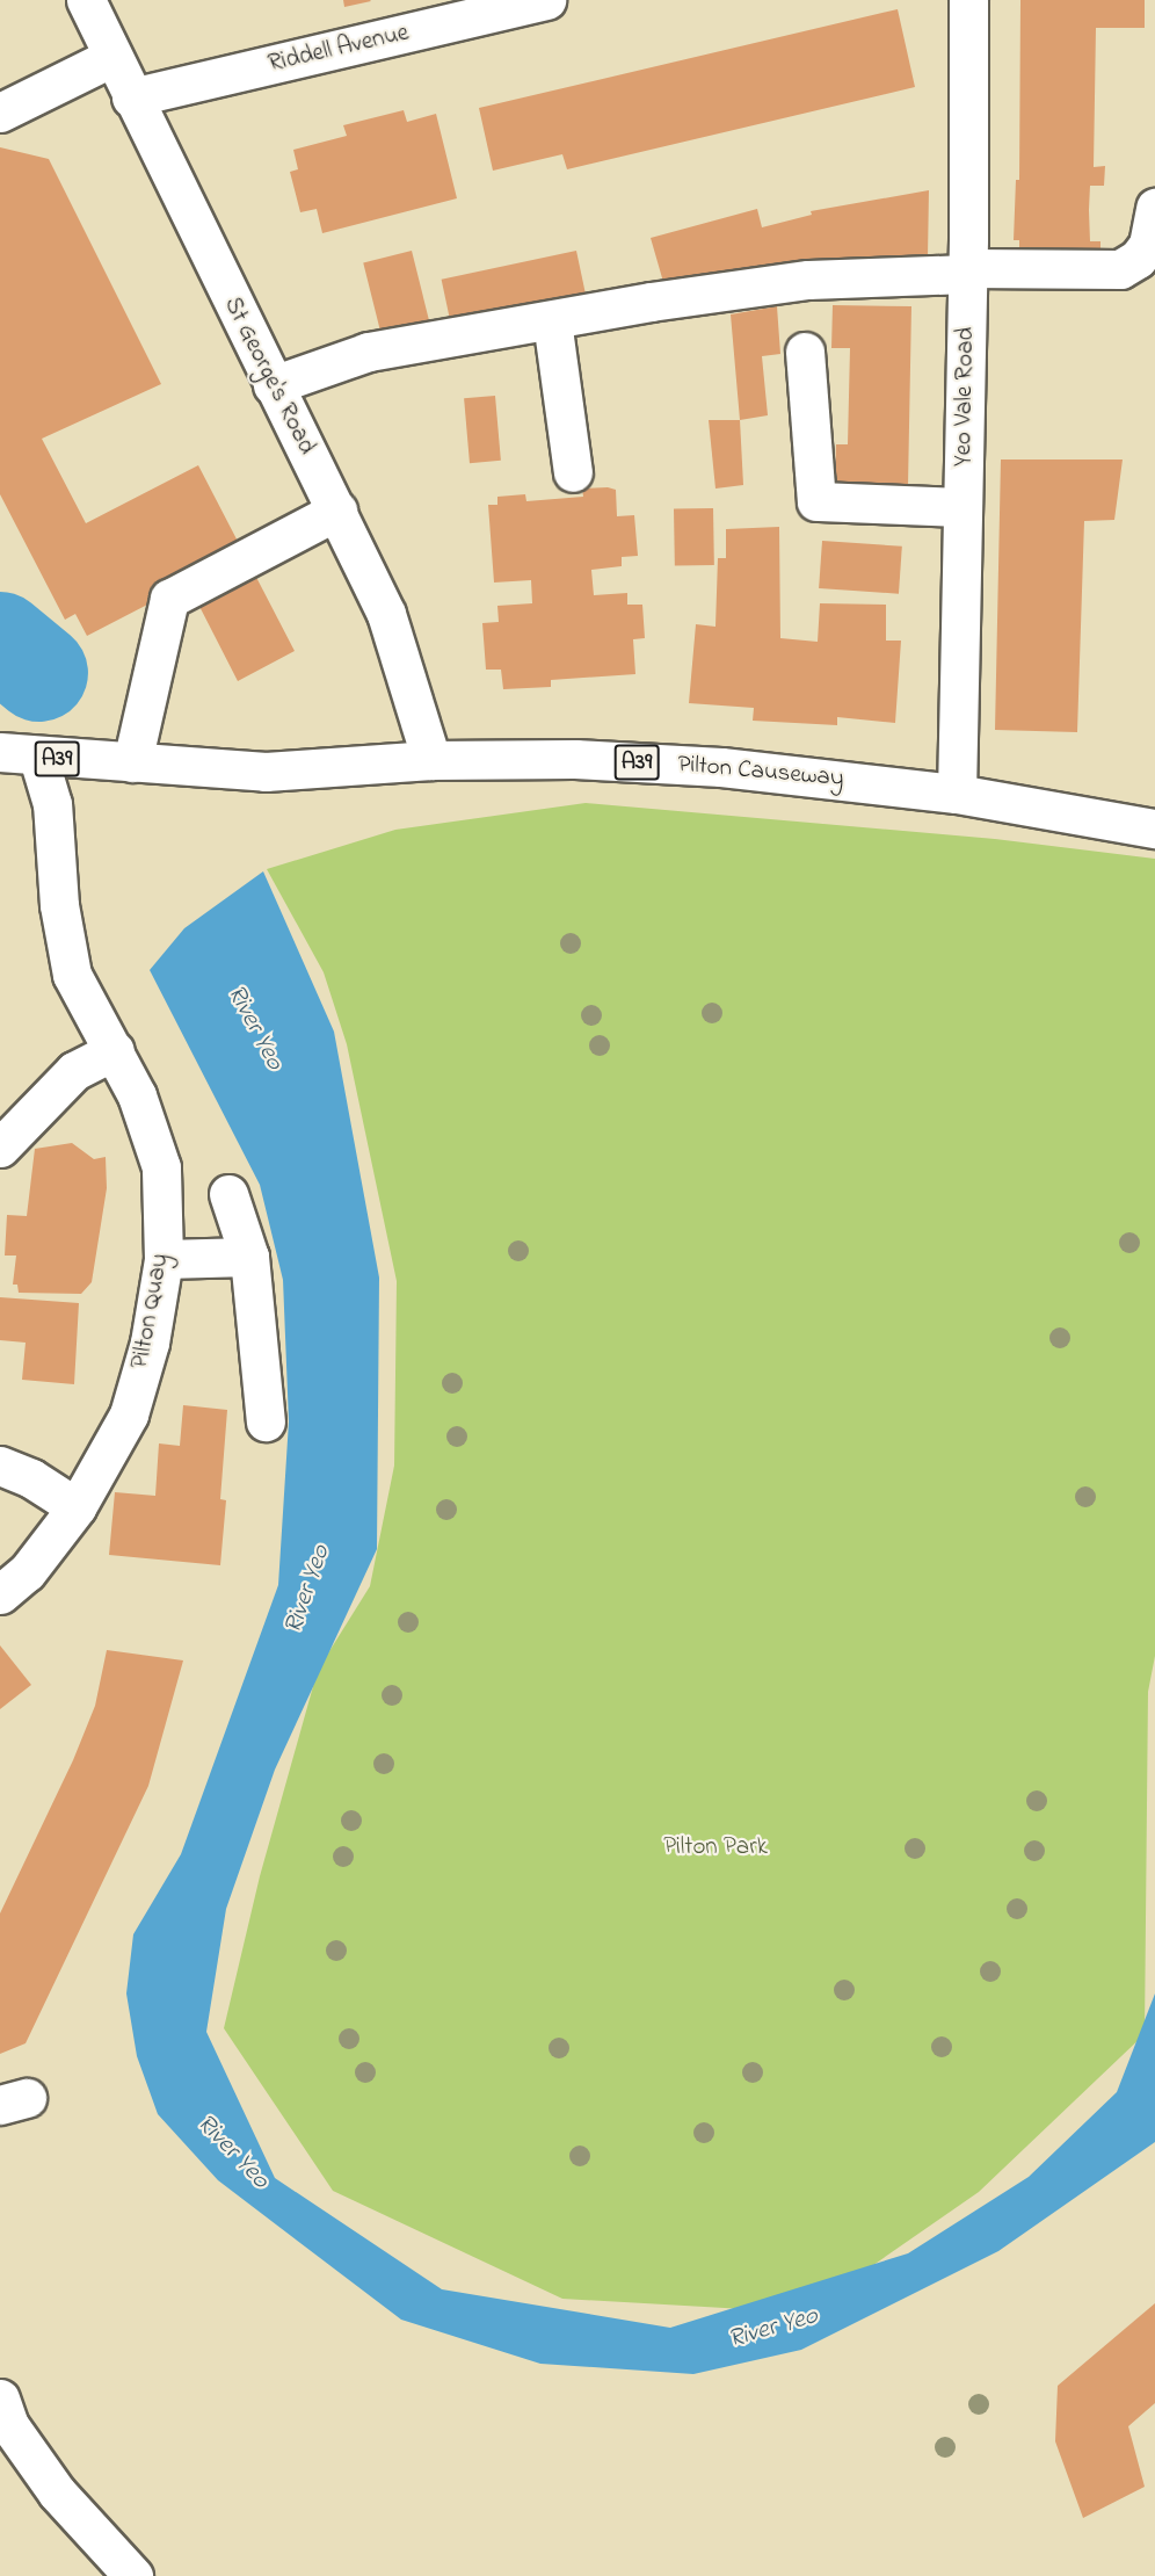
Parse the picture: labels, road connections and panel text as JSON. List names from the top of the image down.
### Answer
{
  "streets": {
    "street": [
      "Riddell Avenue",
      "St George's Road",
      "Yeo Vale Road",
      "A39",
      "Pilton Causeway",
      "Pilton Quay"
    ]
  },
  "crossings": [
    ["Riddell Avenue", "St George's Road"],
    ["St George's Road", "Pilton Causeway"],
    ["Yeo Vale Road", "Pilton Causeway"],
    ["A39", "Pilton Causeway"],
    ["A39", "Pilton Quay"]
  ],
  "water": ["River Yeo"],
  "parks": ["Pilton Park"]
}
